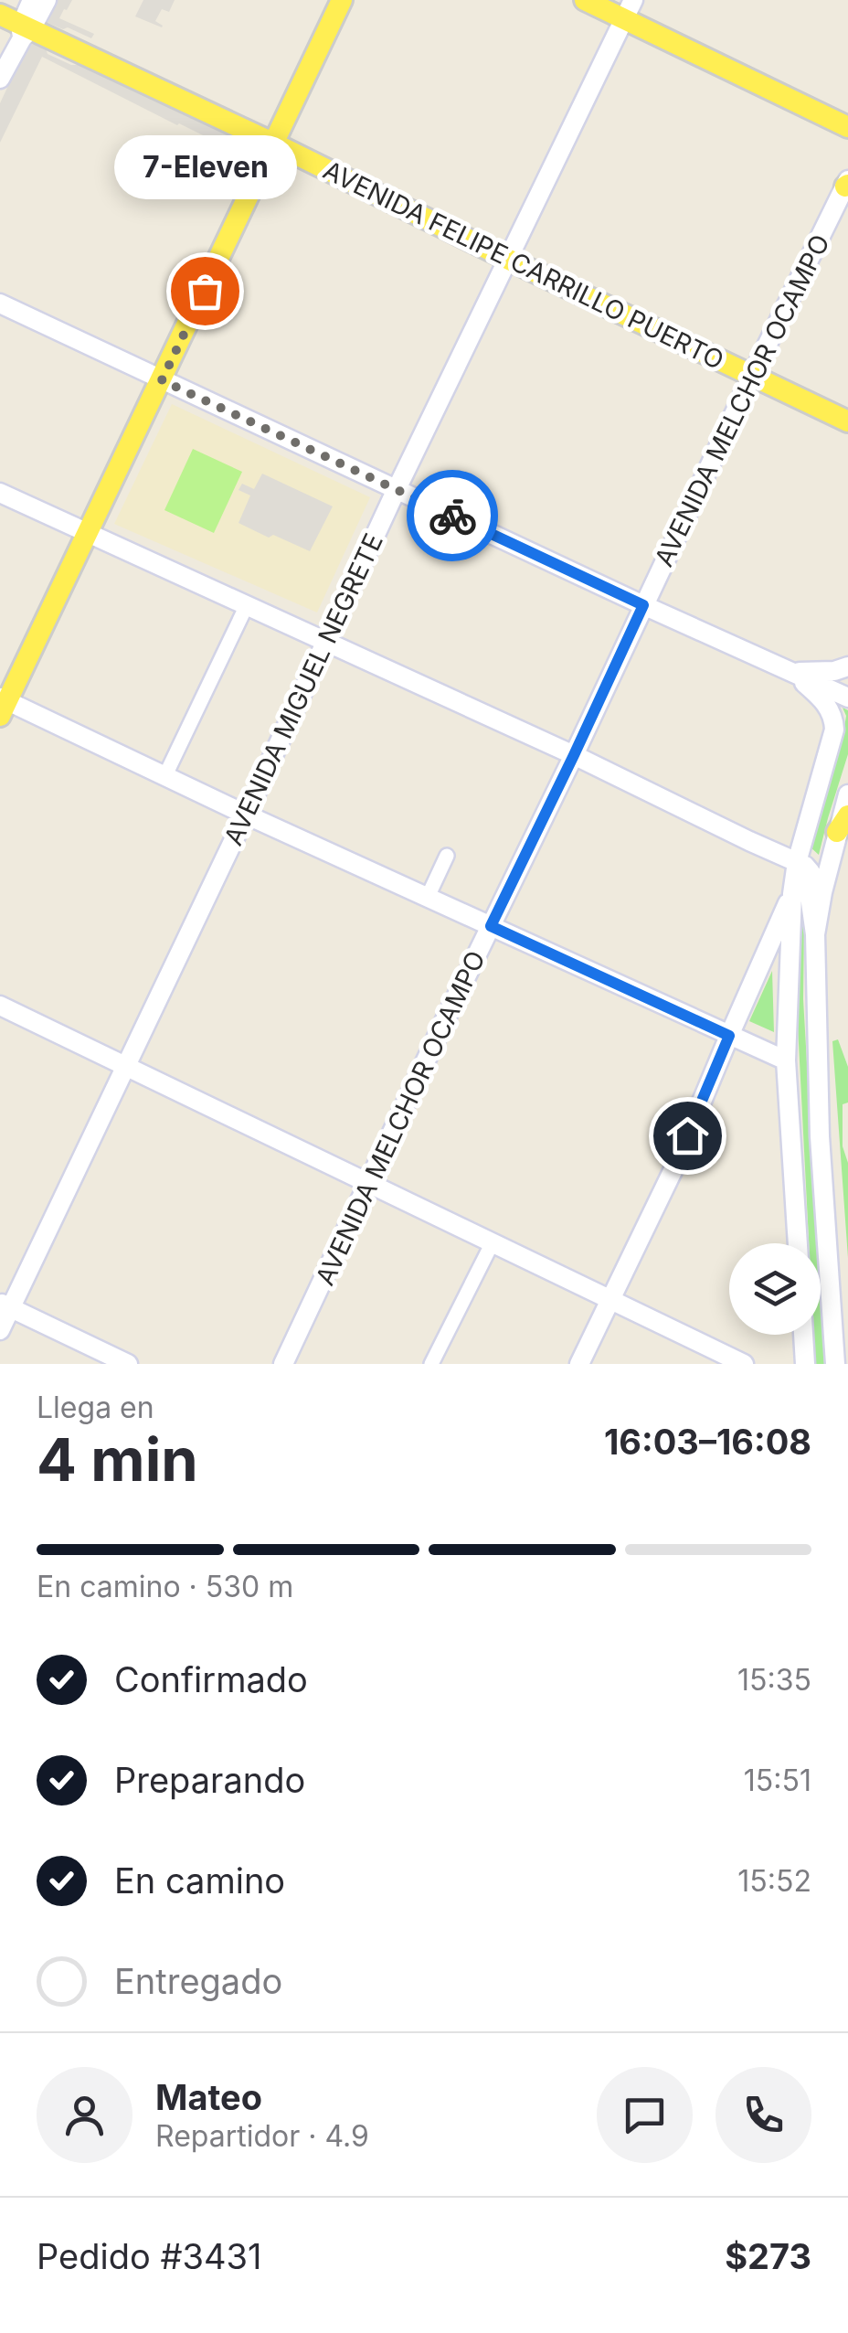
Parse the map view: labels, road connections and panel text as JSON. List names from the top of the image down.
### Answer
{
  "streets": {
    "main road": ["AVENIDA FELIPE CARRILLO PUERTO"],
    "street": ["AVENIDA MELCHOR OCAMPO", "AVENIDA MIGUEL NEGRETE"]
  },
  "crossings": [
    ["AVENIDA FELIPE CARRILLO PUERTO", "AVENIDA MELCHOR OCAMPO"],
    ["AVENIDA FELIPE CARRILLO PUERTO", "AVENIDA MIGUEL NEGRETE"]
  ],
  "places": ["7-Eleven"],
  "page": {
    "bubble": "7-Eleven",
    "heading": ["4 min", "Llega en", "16:03–16:08"],
    "panel": [
      "Mateo",
      "Repartidor · 4.9",
      "Pedido #3431",
      "$273"
    ],
    "bar": "En camino · 530 m",
    "list": [
      ["Confirmado", "15:35"],
      ["Preparando", "15:51"],
      ["En camino", "15:52"],
      "Entregado"
    ]
  }
}
